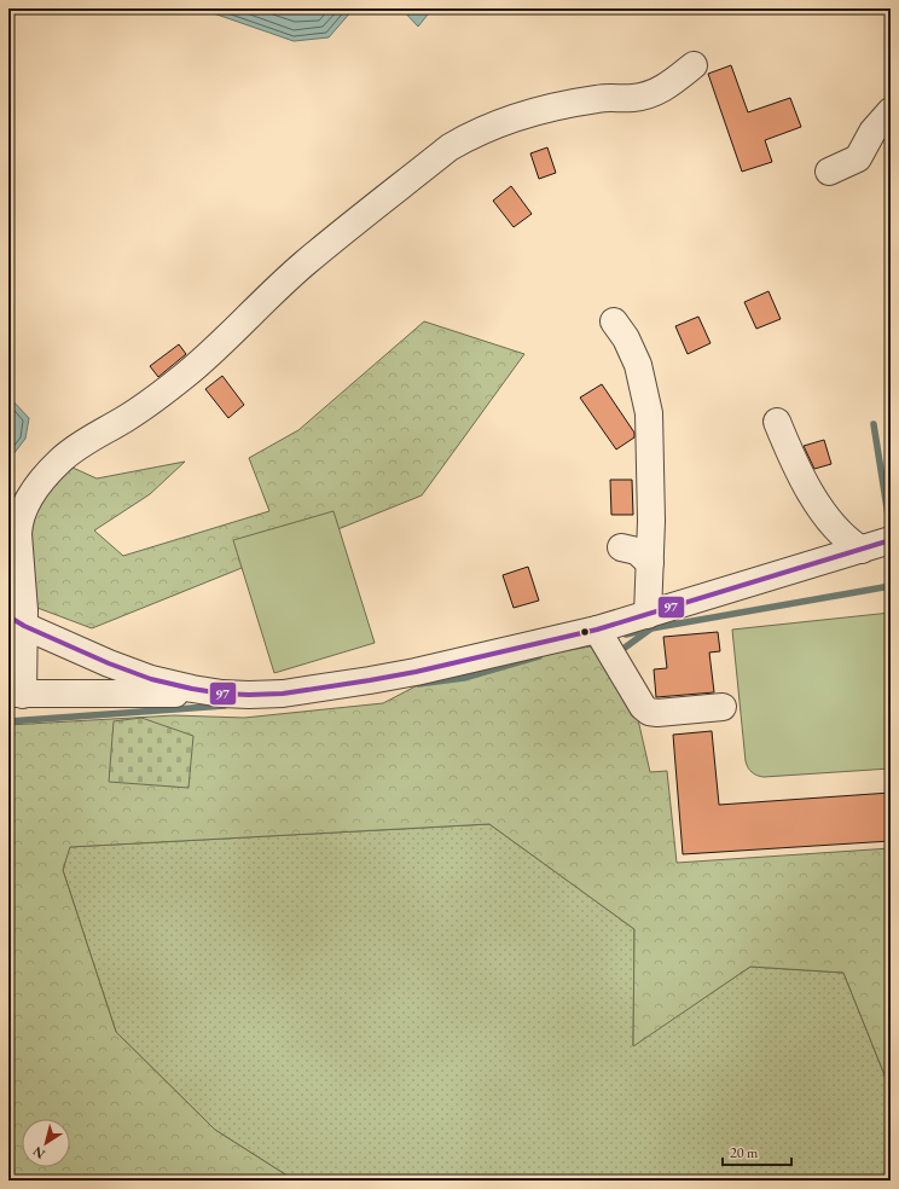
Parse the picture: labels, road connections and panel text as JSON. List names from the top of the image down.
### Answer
{
  "lines": ["transit line 97"],
  "scale_bar": "20 m",
  "north": "bottom left"
}
